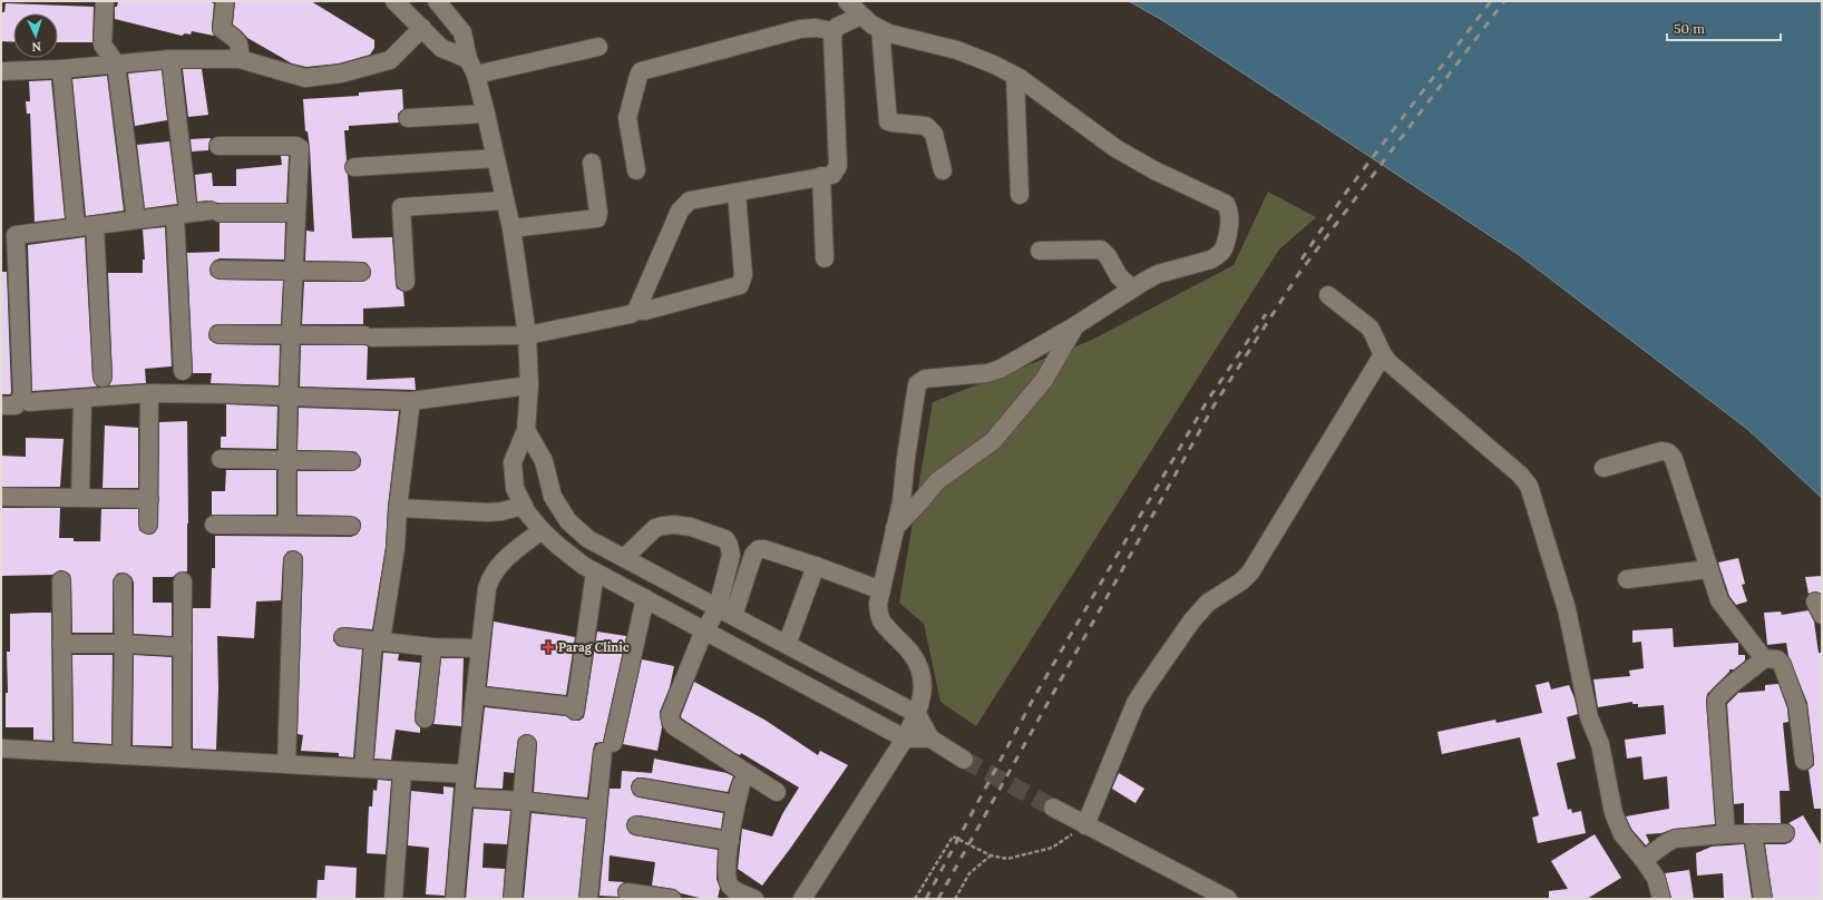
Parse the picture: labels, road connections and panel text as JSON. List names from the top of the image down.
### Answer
{
  "places": {
    "health": ["Parag Clinic"]
  },
  "scale_bar": "50 m",
  "north": "bottom"
}
